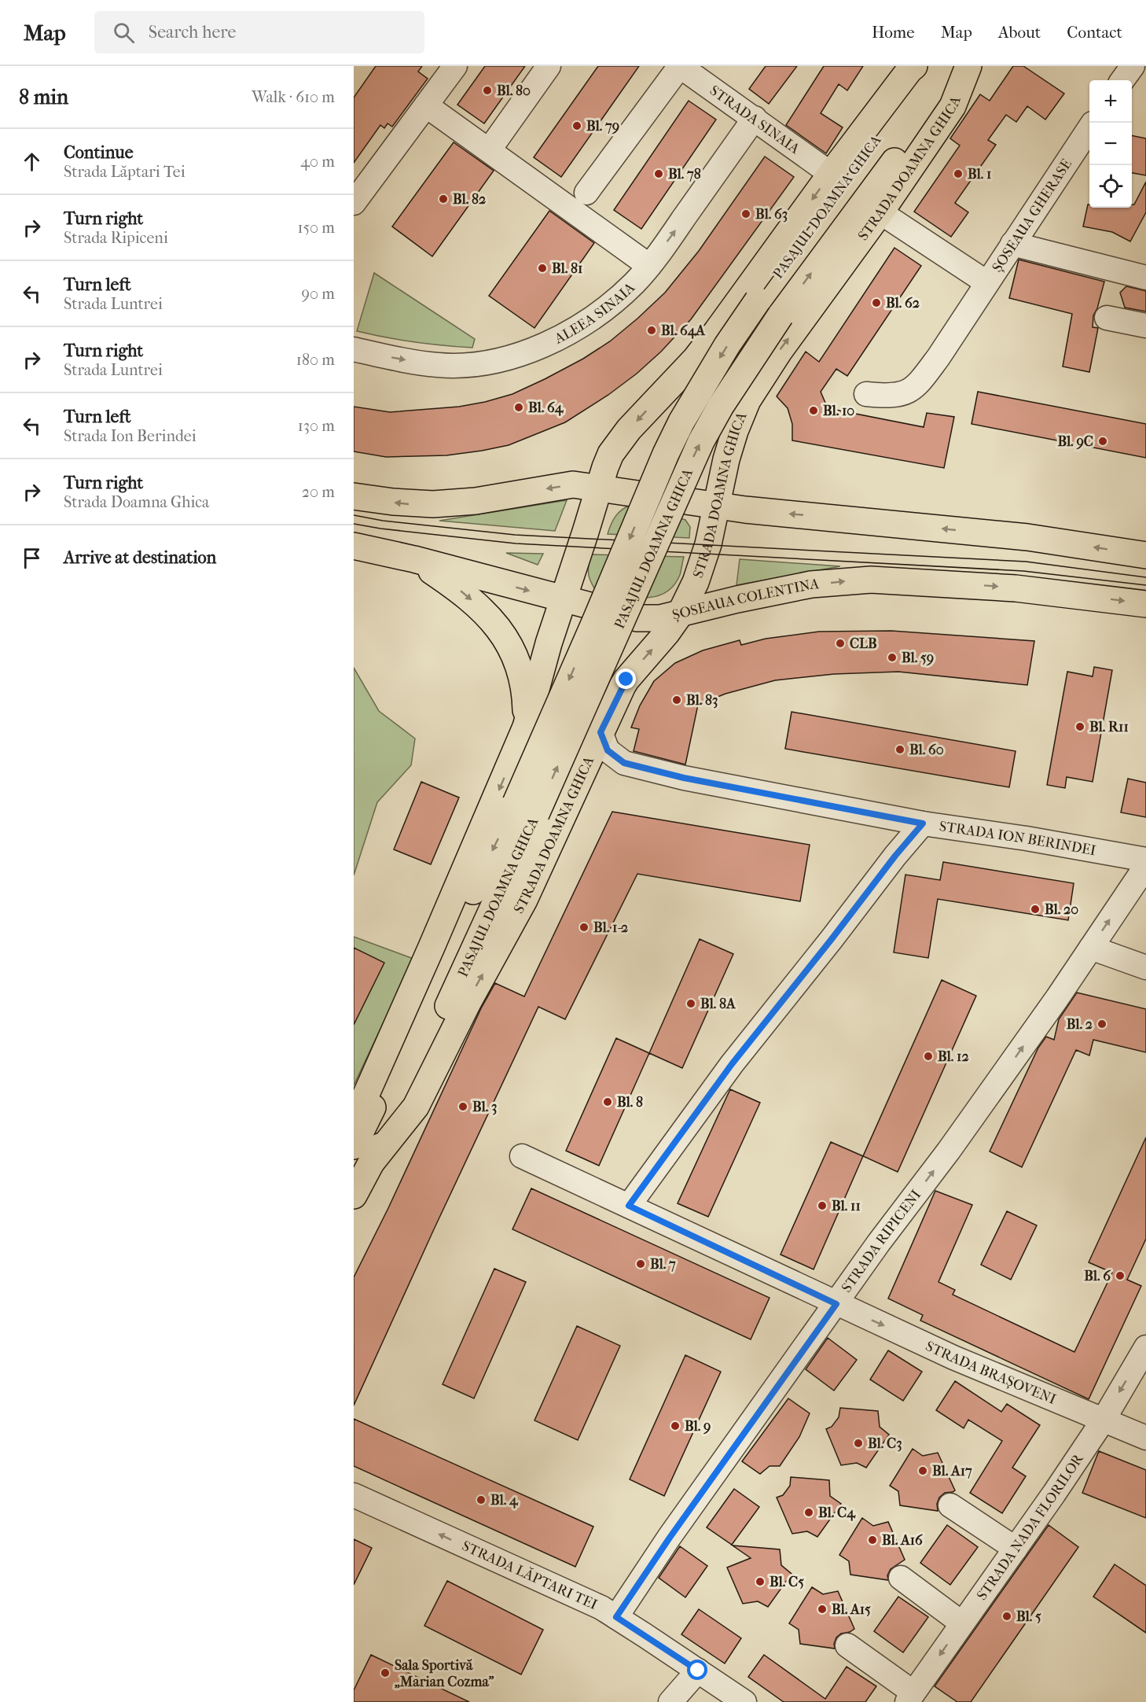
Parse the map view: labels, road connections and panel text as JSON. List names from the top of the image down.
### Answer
{
  "streets": {
    "main road": ["STRADA DOAMNA GHICA", "PASAJUL DOAMNA GHICA", "ȘOSEAUA COLENTINA"],
    "street": [
      "STRADA SINAIA",
      "ȘOSEAUA GHERASE",
      "ALEEA SINAIA",
      "STRADA ION BERINDEI",
      "STRADA RIPICENI",
      "STRADA BRAȘOVENI",
      "STRADA NADA FLORILOR",
      "STRADA LĂPTARI TEI"
    ]
  },
  "crossings": [
    ["STRADA SINAIA", "ALEEA SINAIA"],
    ["STRADA DOAMNA GHICA", "PASAJUL DOAMNA GHICA"],
    ["STRADA DOAMNA GHICA", "ȘOSEAUA GHERASE"],
    ["STRADA DOAMNA GHICA", "ȘOSEAUA COLENTINA"],
    ["STRADA DOAMNA GHICA", "STRADA ION BERINDEI"],
    ["STRADA RIPICENI", "STRADA BRAȘOVENI"],
    ["STRADA RIPICENI", "STRADA LĂPTARI TEI"],
    ["STRADA BRAȘOVENI", "STRADA NADA FLORILOR"]
  ],
  "one_way": [
    "STRADA RIPICENI",
    "STRADA BRAȘOVENI",
    "STRADA NADA FLORILOR",
    "STRADA LĂPTARI TEI"
  ],
  "places": [
    "Bl. 80",
    "Bl. 79",
    "Bl. 78",
    "Bl. 1",
    "Bl. 82",
    "Bl. 63",
    "Bl. 81",
    "Bl. 62",
    "Bl. 64A",
    "Bl. 64",
    "Bl. 10",
    "Bl. 9C",
    "CLB",
    "Bl. 59",
    "Bl. 83",
    "Bl. R11",
    "Bl. 60",
    "Bl. 20",
    "Bl. 1-2",
    "Bl. 8A",
    "Bl. 2",
    "Bl. 12",
    "Bl. 8",
    "Bl. 3",
    "Bl. 11",
    "Bl. 7",
    "Bl. 6",
    "Bl. 9",
    "Bl. C3",
    "Bl. A17",
    "Bl. 4",
    "Bl. C4",
    "Bl. A16",
    "Bl. C5",
    "Bl. A15",
    "Bl. 5",
    "Sala Sportivă „Marian Cozma”"
  ],
  "page": {
    "header": "Map",
    "search": "Search here",
    "nav": [
      "Home",
      "Map",
      "About",
      "Contact"
    ],
    "heading": ["8 min", "Walk · 610 m"],
    "map_buttons": ["+", "−"],
    "list": [
      ["Continue", "Strada Lăptari Tei", "40 m"],
      ["Turn right", "Strada Ripiceni", "150 m"],
      ["Turn left", "Strada Luntrei", "90 m"],
      ["Turn right", "Strada Luntrei", "180 m"],
      ["Turn left", "Strada Ion Berindei", "130 m"],
      ["Turn right", "Strada Doamna Ghica", "20 m"],
      "Arrive at destination"
    ]
  }
}
